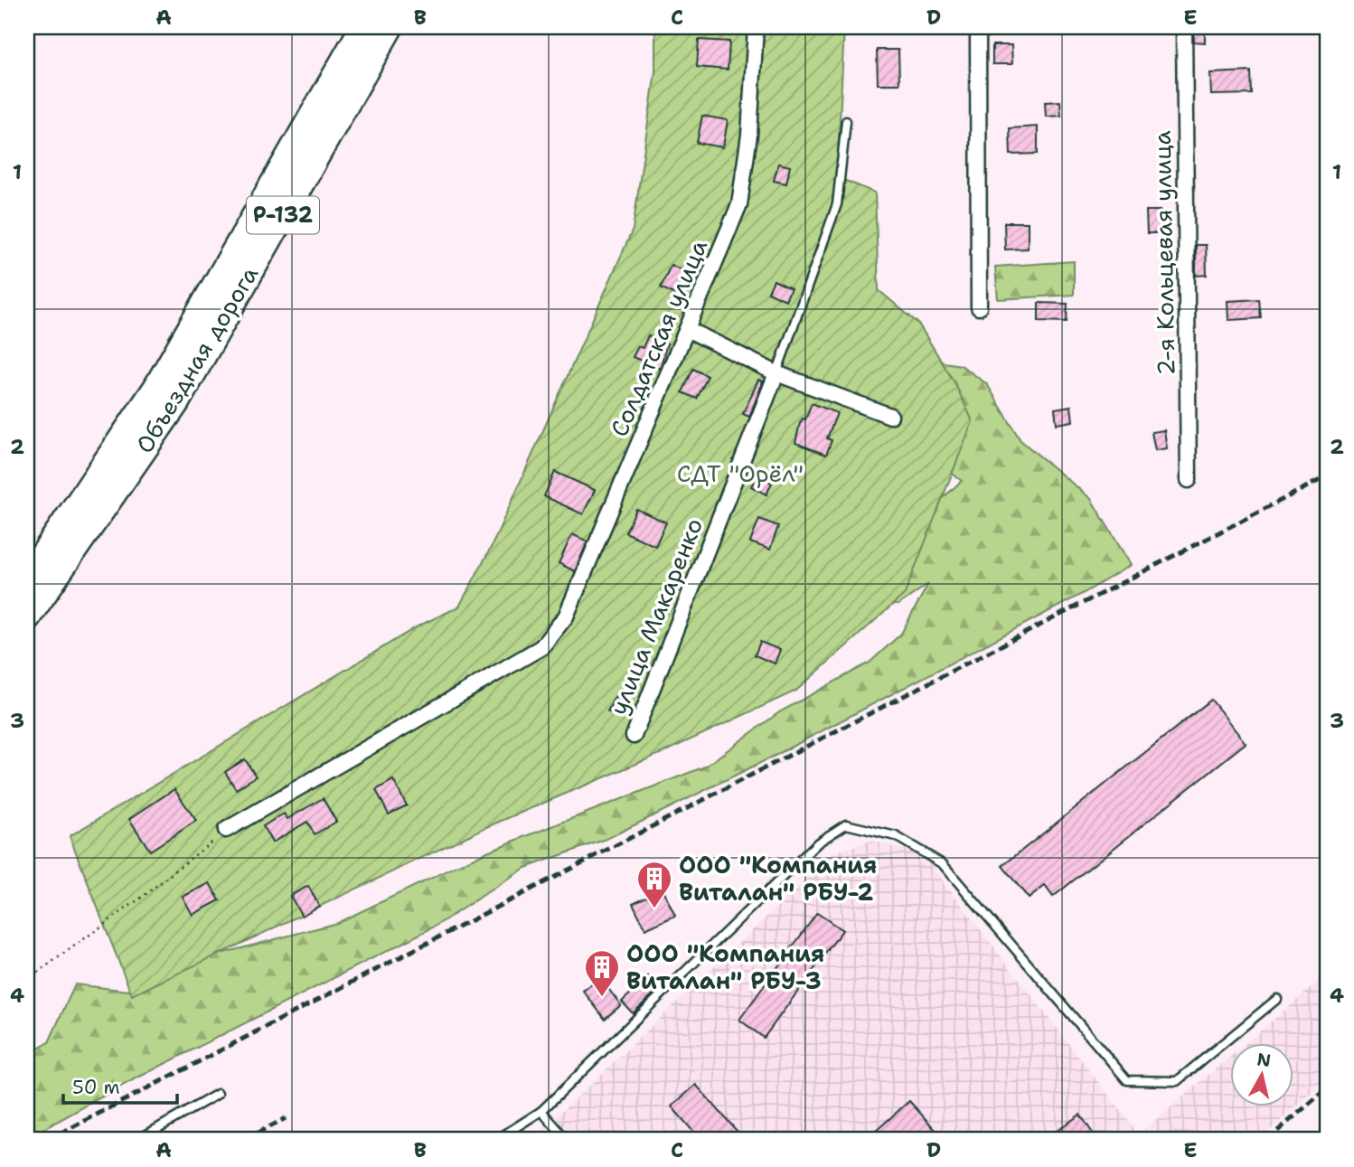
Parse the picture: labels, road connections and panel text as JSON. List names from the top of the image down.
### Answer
{
  "streets": {
    "highway": ["Р-132", "Объездная дорога"],
    "street": ["2-я Кольцевая улица", "Солдатская улица", "улица Макаренко"]
  },
  "parks": ["СДТ \"Орёл\""],
  "places": {
    "building": ["ООО \"Компания Виталан\" РБУ-2", "ООО \"Компания Виталан\" РБУ-3"]
  },
  "scale_bar": "50 m",
  "north": "top",
  "grid": {
    "columns": [
      "A",
      "B",
      "C",
      "D",
      "E"
    ],
    "rows": [
      "1",
      "2",
      "3",
      "4"
    ]
  }
}
